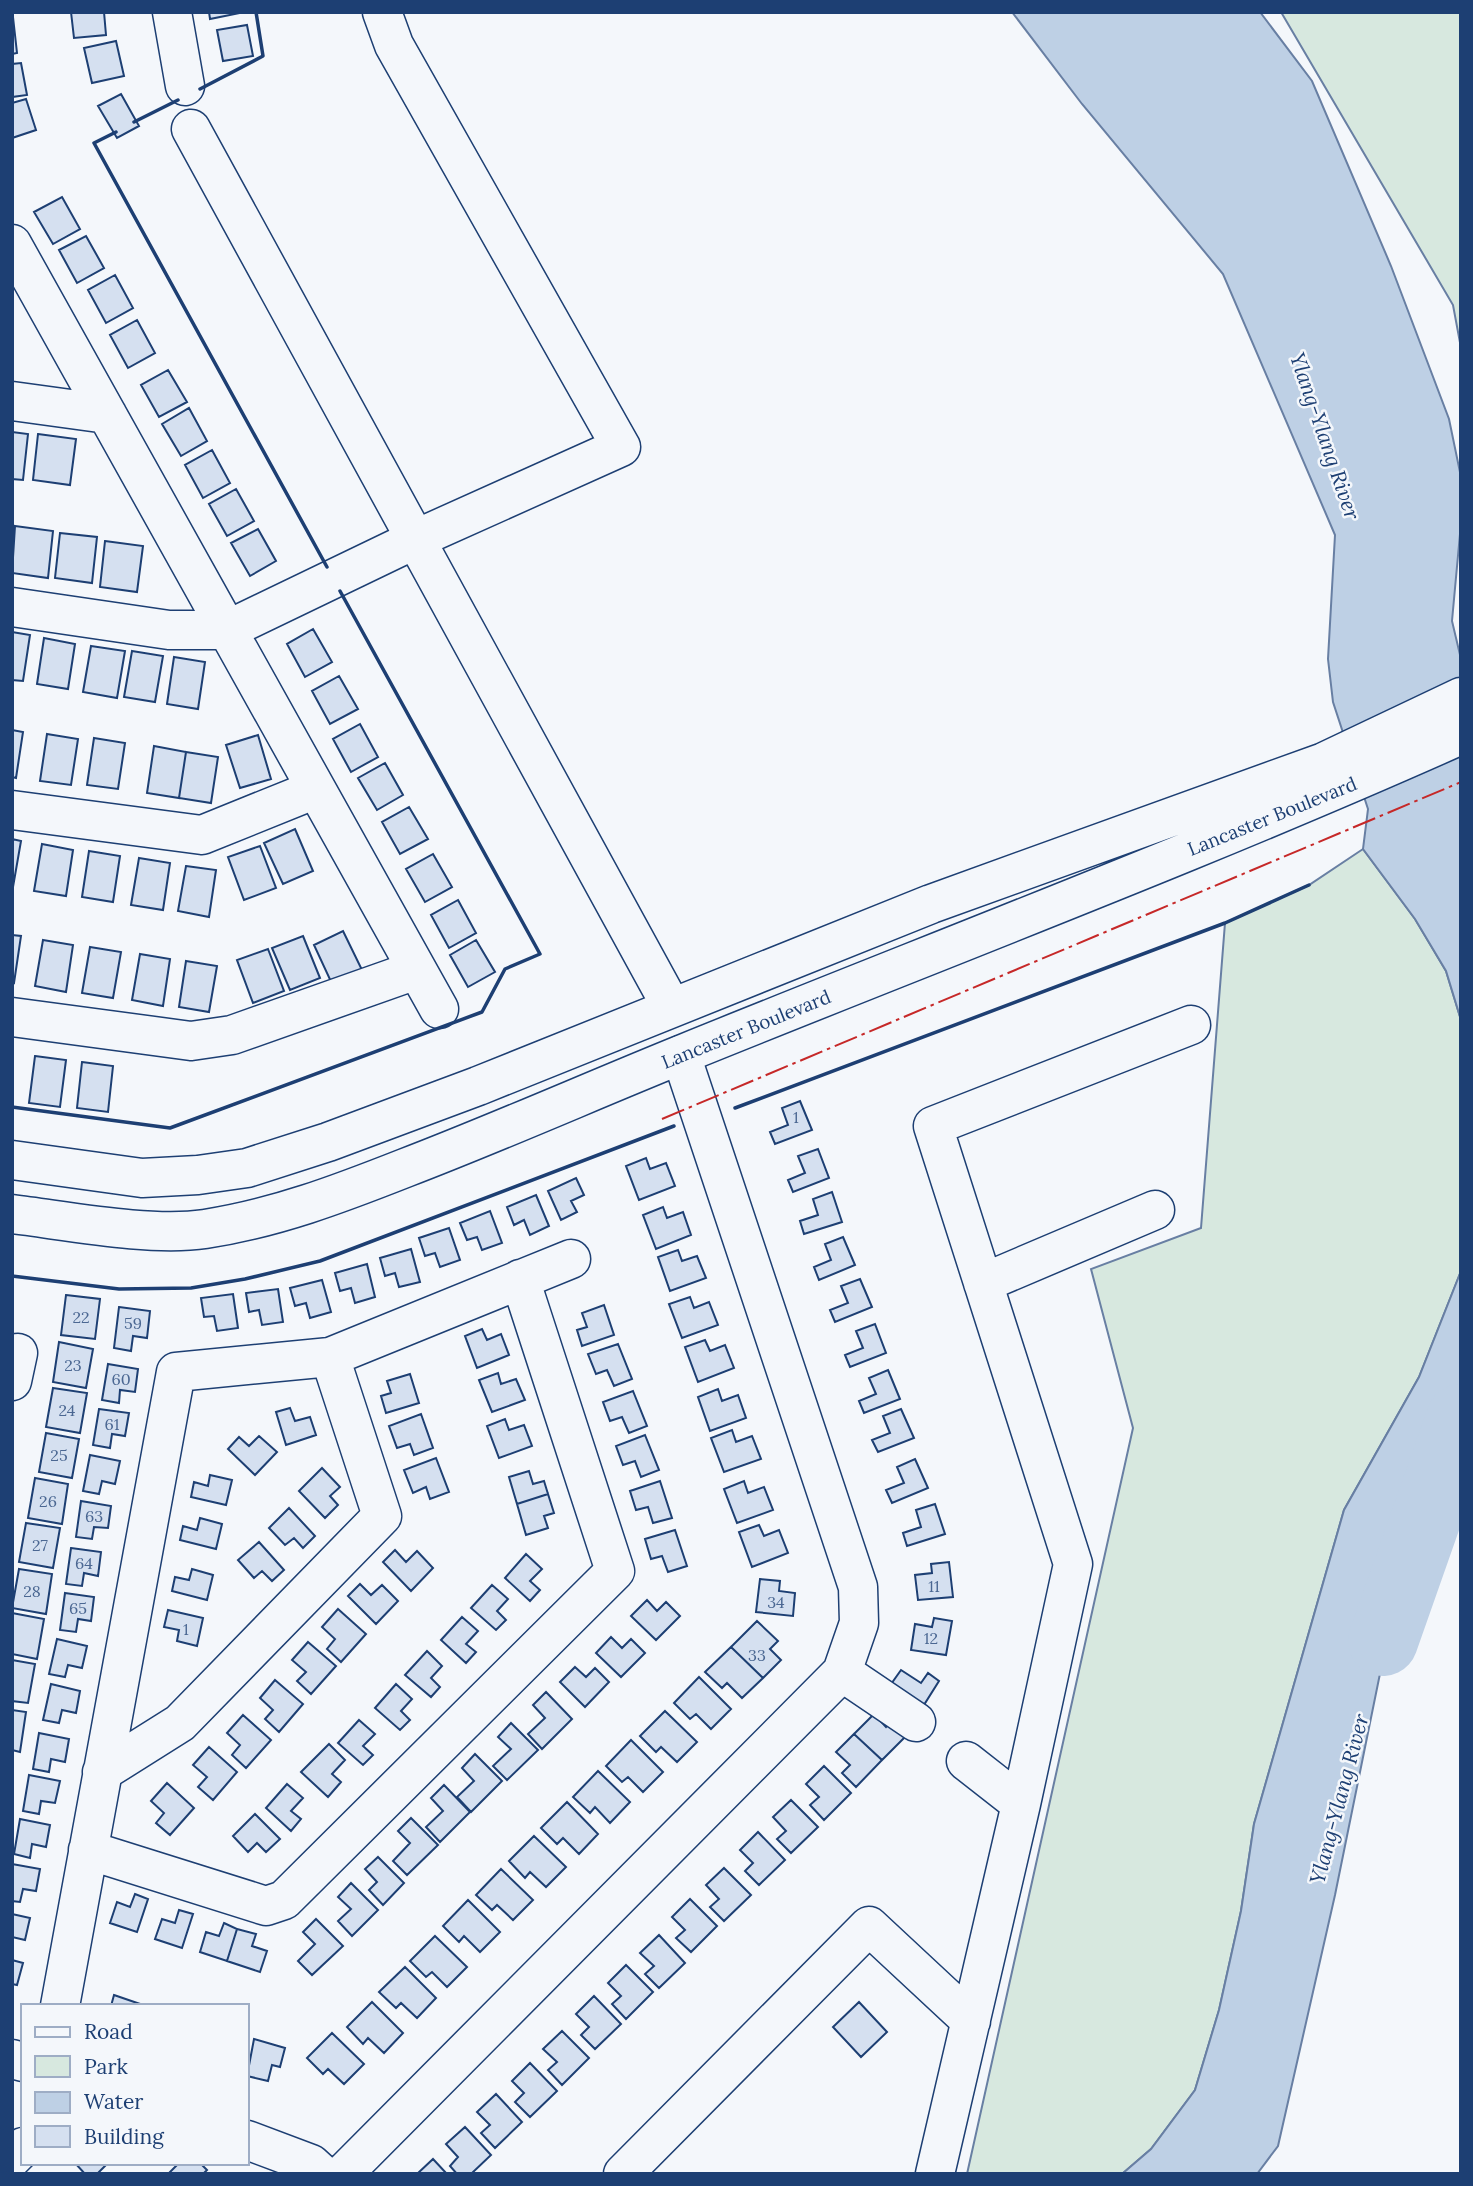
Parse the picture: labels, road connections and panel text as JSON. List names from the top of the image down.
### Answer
{
  "streets": {
    "street": ["Lancaster Boulevard"]
  },
  "water": ["Ylang-Ylang River"],
  "house_numbers": [
    "1",
    "22",
    "59",
    "23",
    "60",
    "24",
    "61",
    "25",
    "26",
    "63",
    "27",
    "64",
    "11",
    "28",
    "34",
    "65",
    "1",
    "12",
    "33"
  ],
  "legend": [
    "Road",
    "Park",
    "Water",
    "Building"
  ]
}
